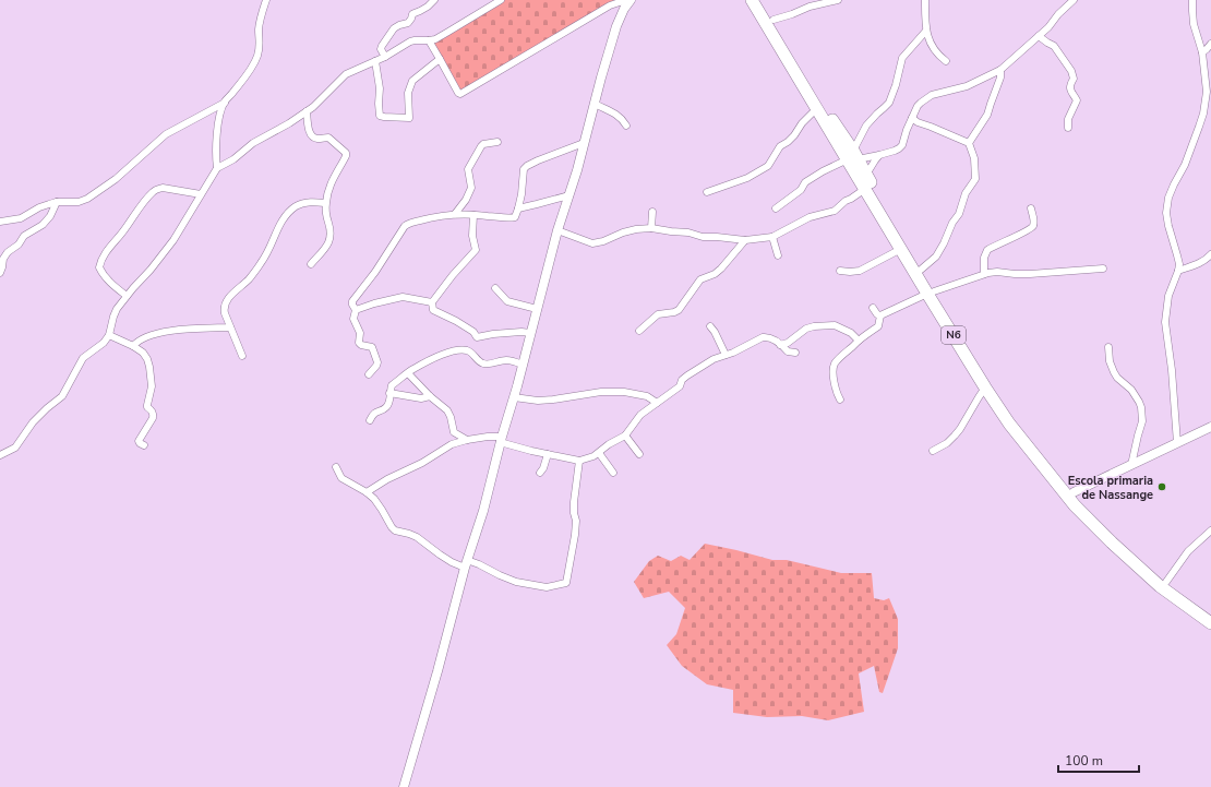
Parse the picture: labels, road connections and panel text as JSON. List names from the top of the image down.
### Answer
{
  "streets": {
    "highway": ["N6"]
  },
  "places": ["Escola primaria de Nassange"],
  "scale_bar": "100 m"
}
